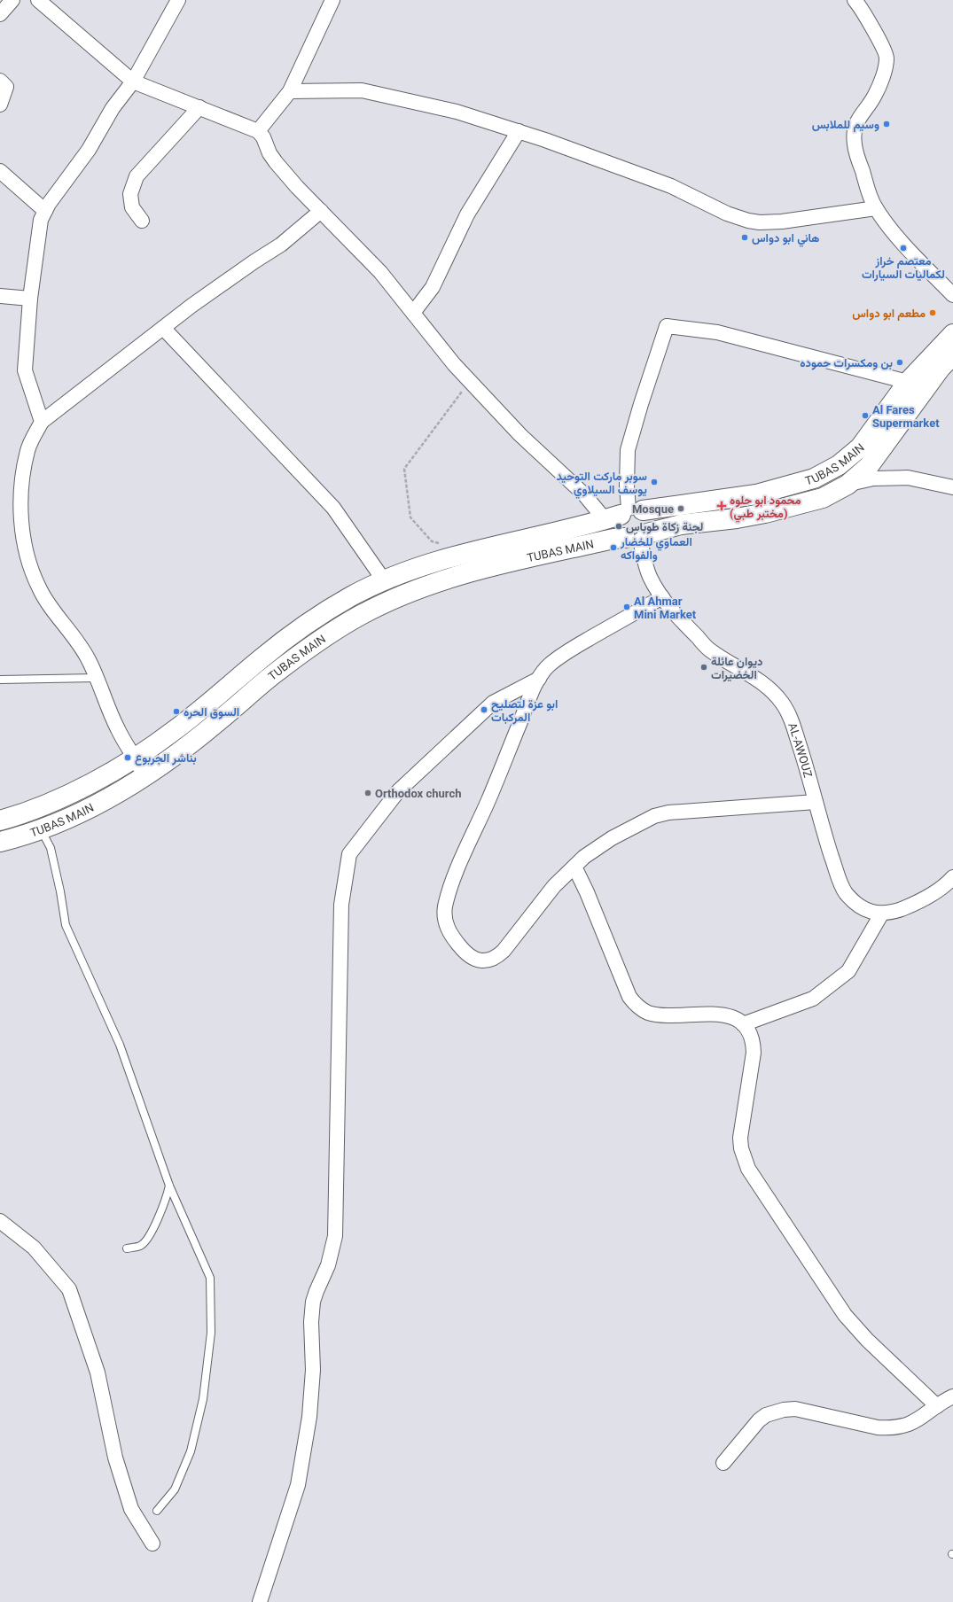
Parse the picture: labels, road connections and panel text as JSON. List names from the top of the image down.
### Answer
{
  "streets": {
    "main road": ["TUBAS MAIN"],
    "street": ["AL-AWOUZ"]
  },
  "crossings": [
    ["TUBAS MAIN", "AL-AWOUZ"]
  ],
  "places": {
    "other": [
      "وسيم للملابس",
      "هاني ابو دواس",
      "معتصم خراز لكماليات السيارات",
      "مطعم ابو دواس",
      "بن ومكسرات حموده",
      "Al Fares Supermarket",
      "سوبر ماركت التوحيد يوسف السيلاوي",
      "Mosque",
      "لجنة زكاة طوباس",
      "العماوي للخضار والفواكه",
      "Al Ahmar Mini Market",
      "ديوان عائلة الخضيرات",
      "ابو عزة لتصليح المركبات",
      "السوق الحره",
      "بناشر الجربوع",
      "Orthodox church"
    ],
    "health": ["محمود ابو حلوه (مختبر طبي)"]
  }
}
